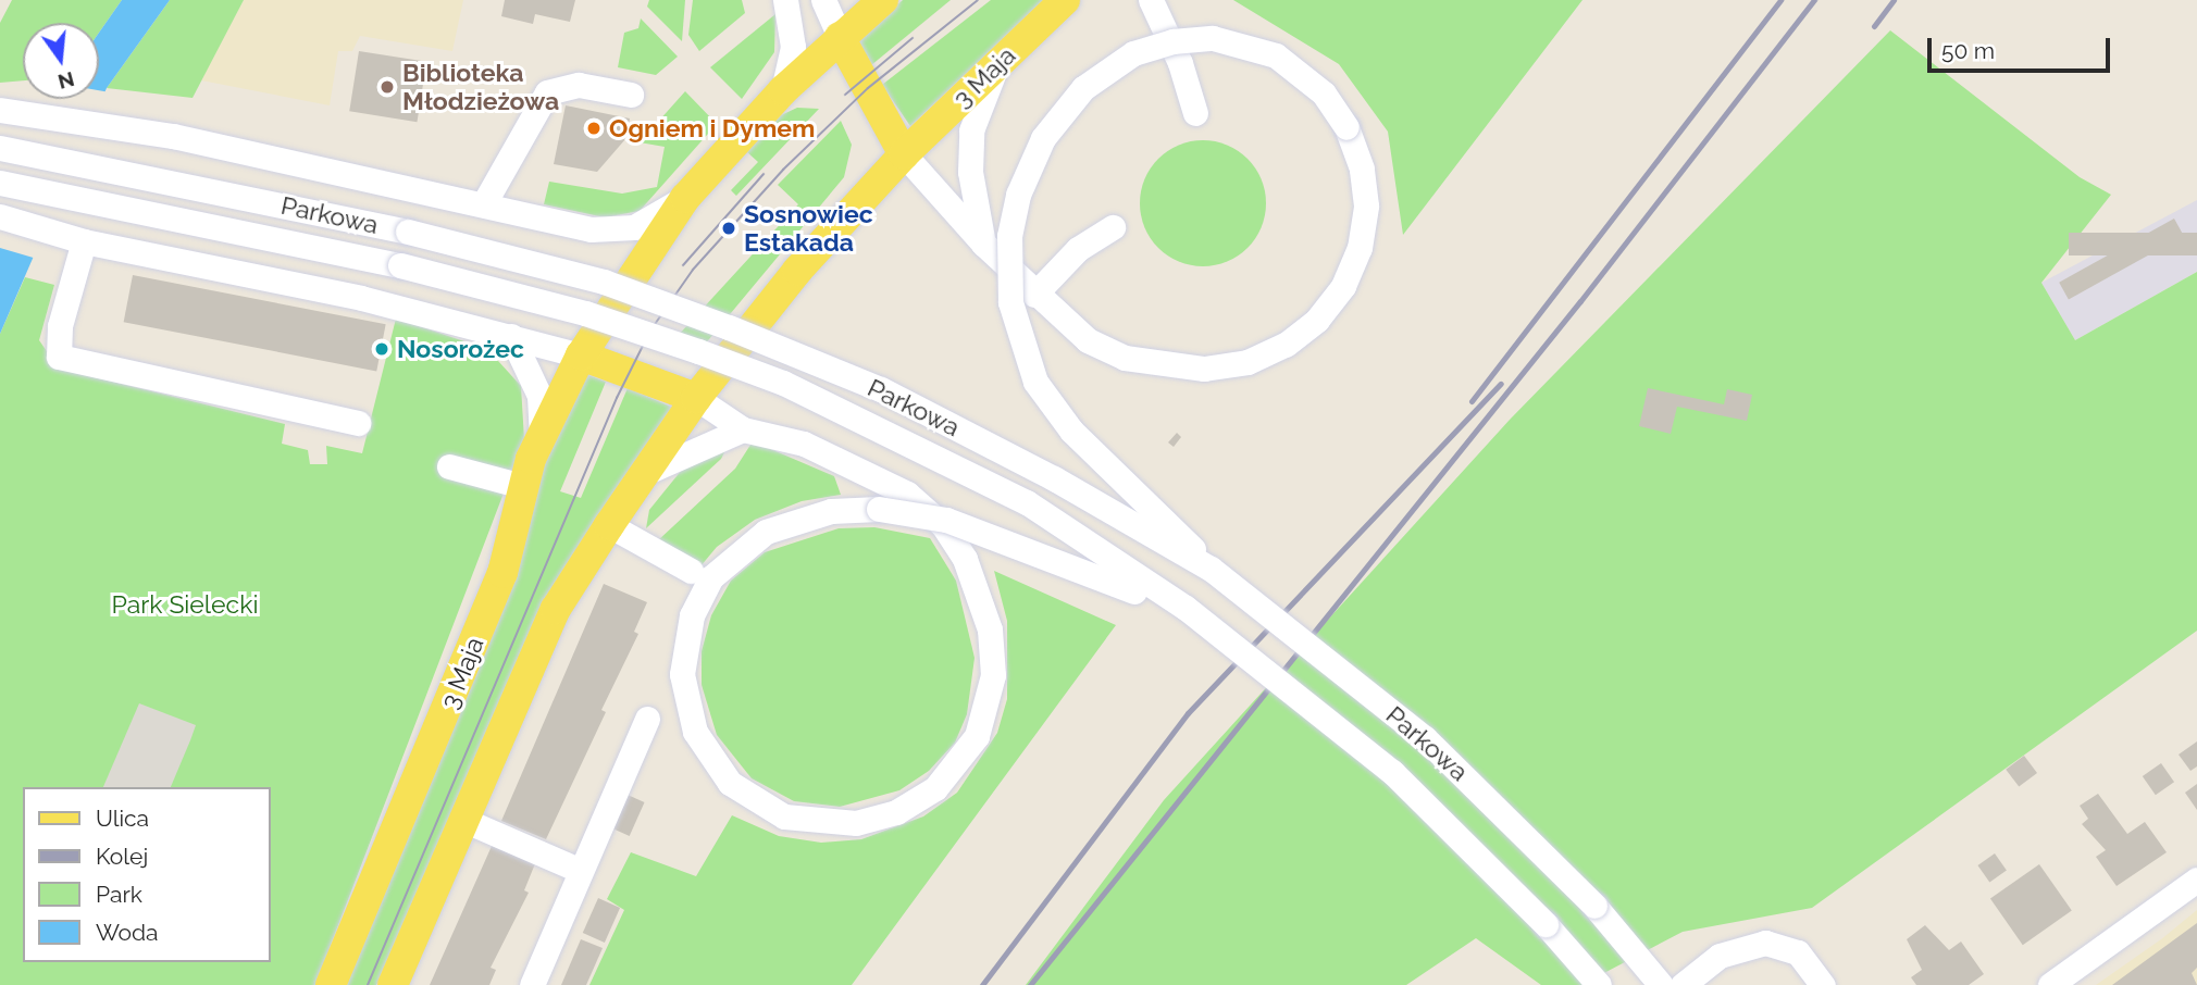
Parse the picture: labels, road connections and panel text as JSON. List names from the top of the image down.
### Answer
{
  "streets": {
    "main road": ["3 Maja"],
    "street": ["Parkowa"]
  },
  "parks": ["Park Sielecki"],
  "places": [
    "Biblioteka Młodzieżowa",
    "Ogniem i Dymem",
    "Sosnowiec Estakada",
    "Nosorożec"
  ],
  "legend": [
    "Ulica",
    "Kolej",
    "Park",
    "Woda"
  ],
  "scale_bar": "50 m",
  "north": "bottom"
}
